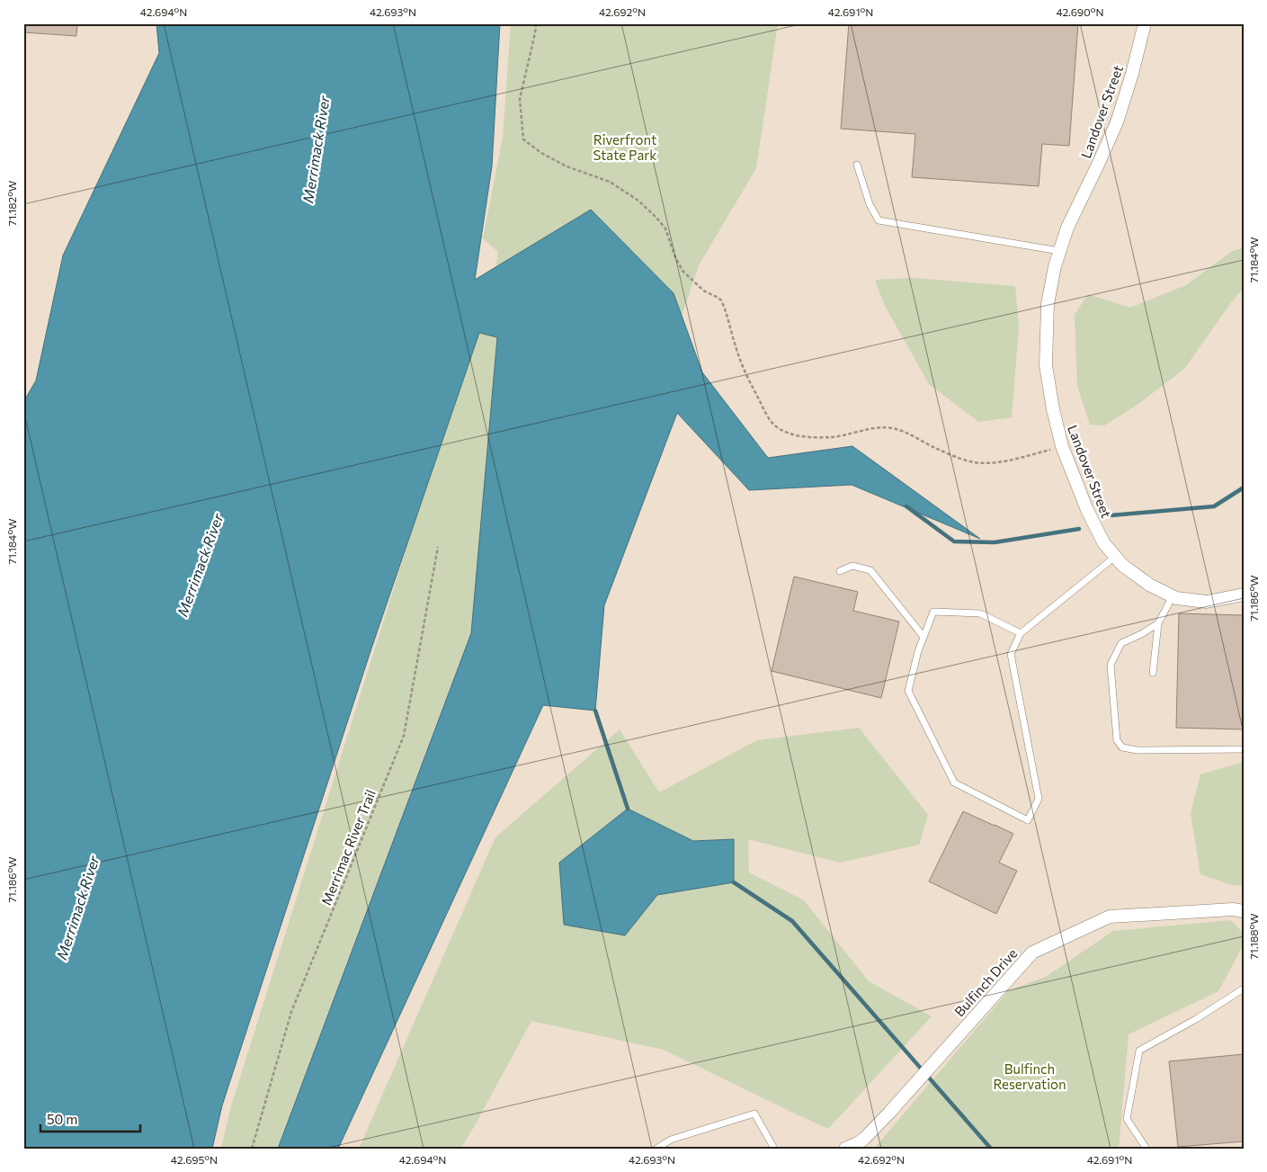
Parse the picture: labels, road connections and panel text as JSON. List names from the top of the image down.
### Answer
{
  "streets": {
    "street": ["Landover Street", "Bulfinch Drive"],
    "path": ["Merrimac River Trail"]
  },
  "water": ["Merrimack River"],
  "parks": ["Riverfront State Park", "Bulfinch Reservation"],
  "scale_bar": "50 m",
  "coordinates": [
    "42.694°N",
    "42.693°N",
    "42.692°N",
    "42.691°N",
    "42.690°N",
    "71.182°W",
    "71.184°W",
    "71.186°W",
    "71.188°W",
    "42.695°N"
  ]
}
